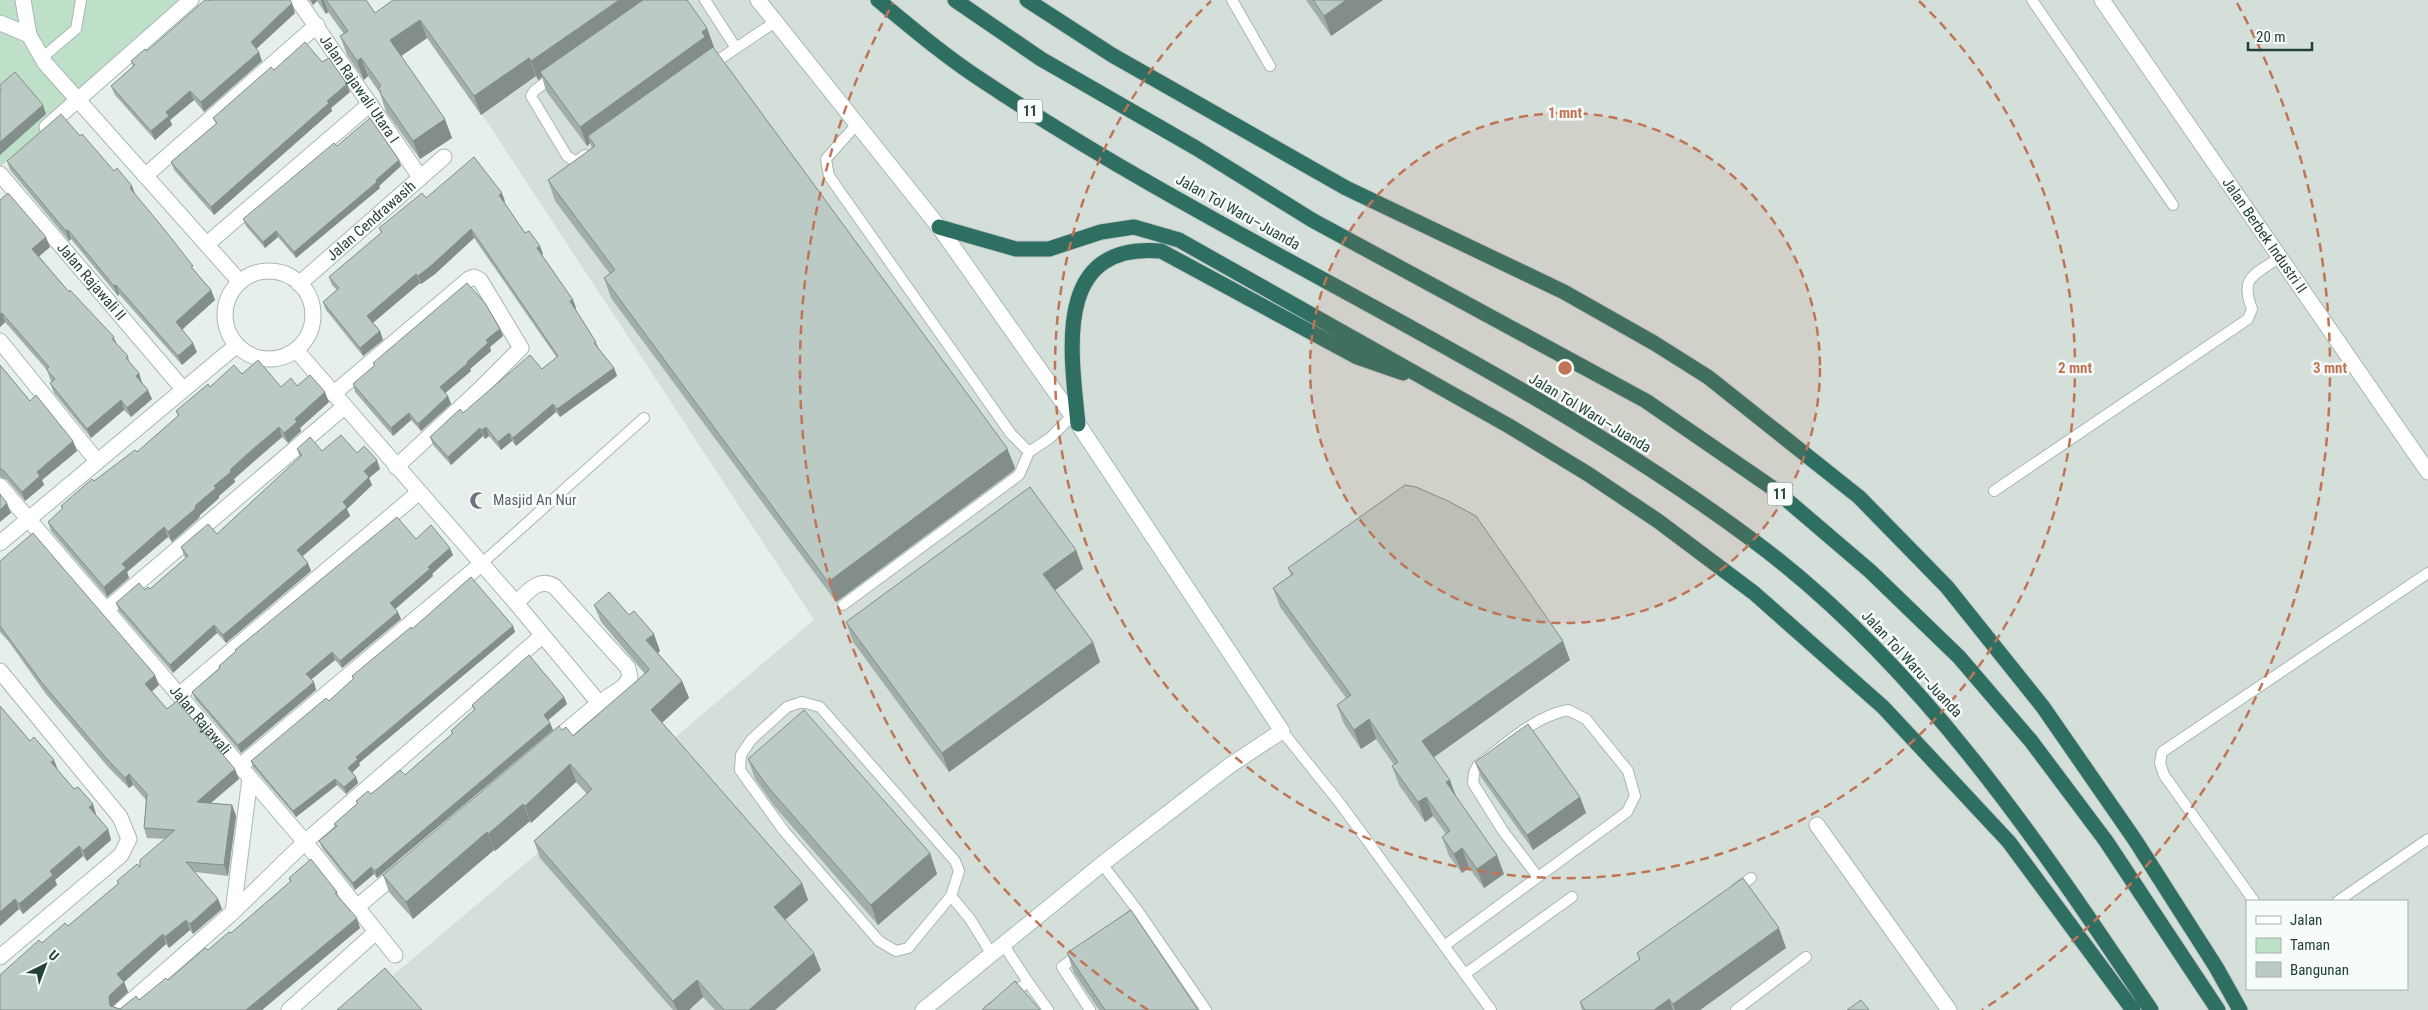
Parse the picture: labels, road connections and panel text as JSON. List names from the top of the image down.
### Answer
{
  "streets": {
    "highway": ["11", "Jalan Tol Waru–Juanda"],
    "street": [
      "Jalan Rajawali Utara I",
      "Jalan Cendrawasih",
      "Jalan Berbek Industri II",
      "Jalan Rajawali II",
      "Jalan Rajawali"
    ]
  },
  "crossings": [
    ["Jalan Rajawali Utara I", "Jalan Cendrawasih"]
  ],
  "places": {
    "mosque": ["Masjid An Nur"]
  },
  "legend": ["Jalan", "Taman", "Bangunan"],
  "scale_bar": "20 m",
  "north": "top right",
  "rings": ["1 mnt", "2 mnt", "3 mnt"]
}
